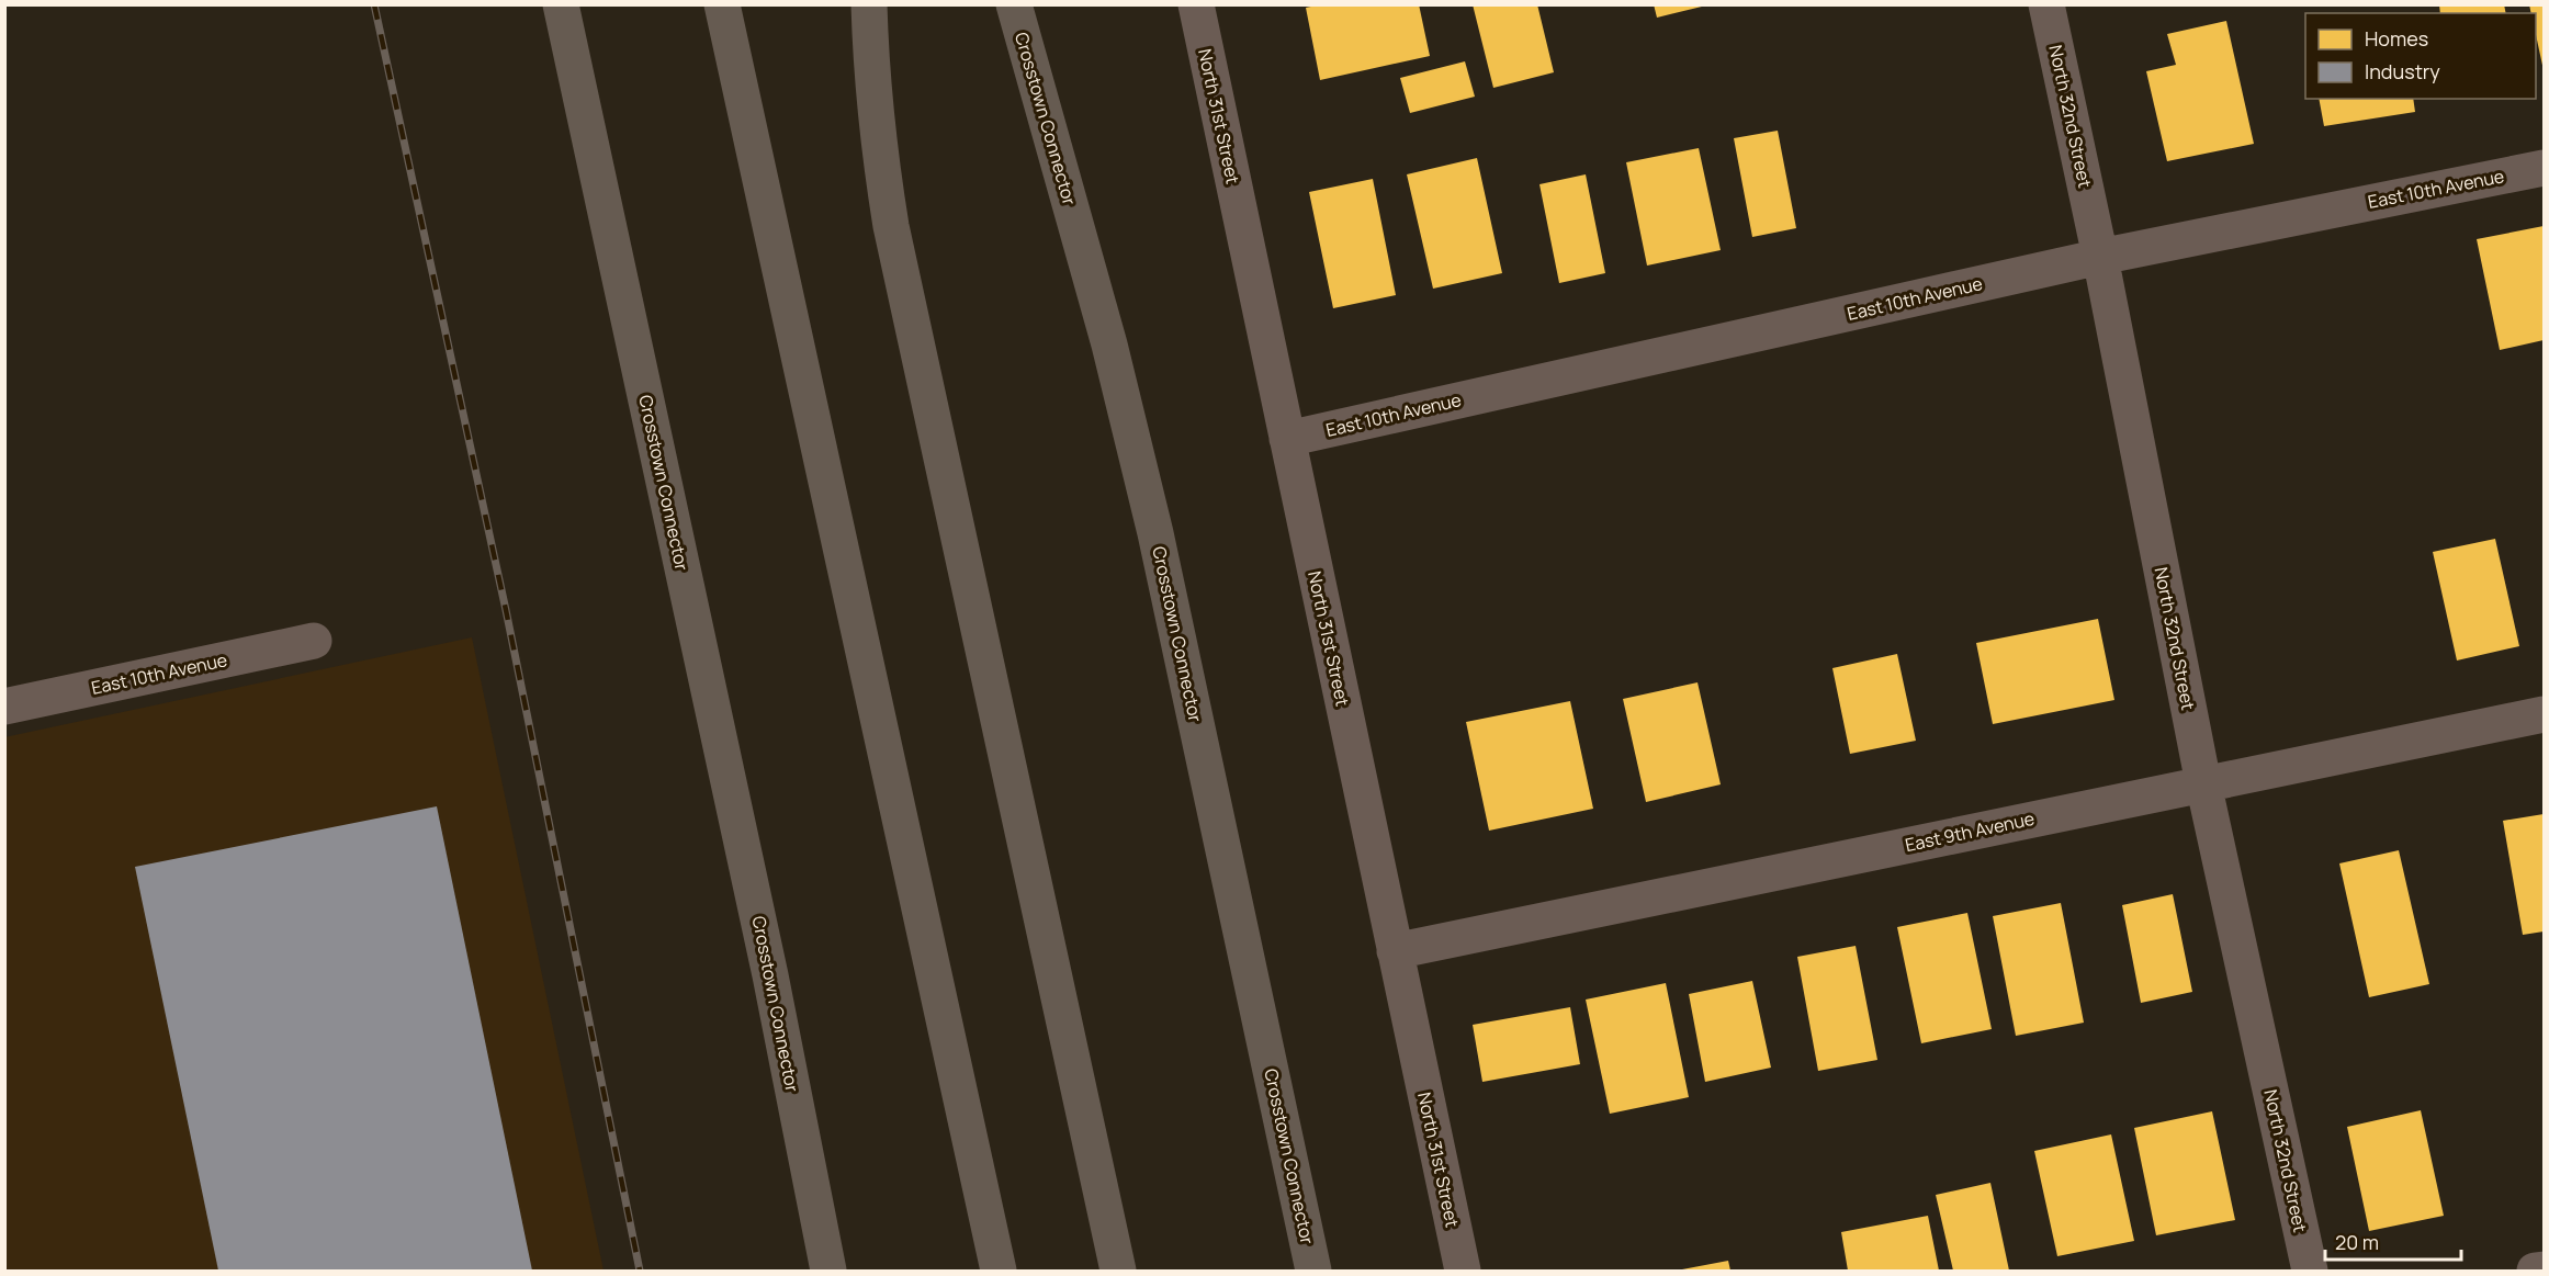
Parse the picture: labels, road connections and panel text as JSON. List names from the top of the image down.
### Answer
{
  "streets": {
    "highway": ["Crosstown Connector"],
    "street": [
      "North 31st Street",
      "North 32nd Street",
      "East 10th Avenue",
      "East 9th Avenue"
    ]
  },
  "crossings": [
    ["North 31st Street", "East 10th Avenue"],
    ["North 31st Street", "East 9th Avenue"],
    ["North 32nd Street", "East 10th Avenue"],
    ["North 32nd Street", "East 9th Avenue"]
  ],
  "legend": ["Homes", "Industry"],
  "scale_bar": "20 m"
}
